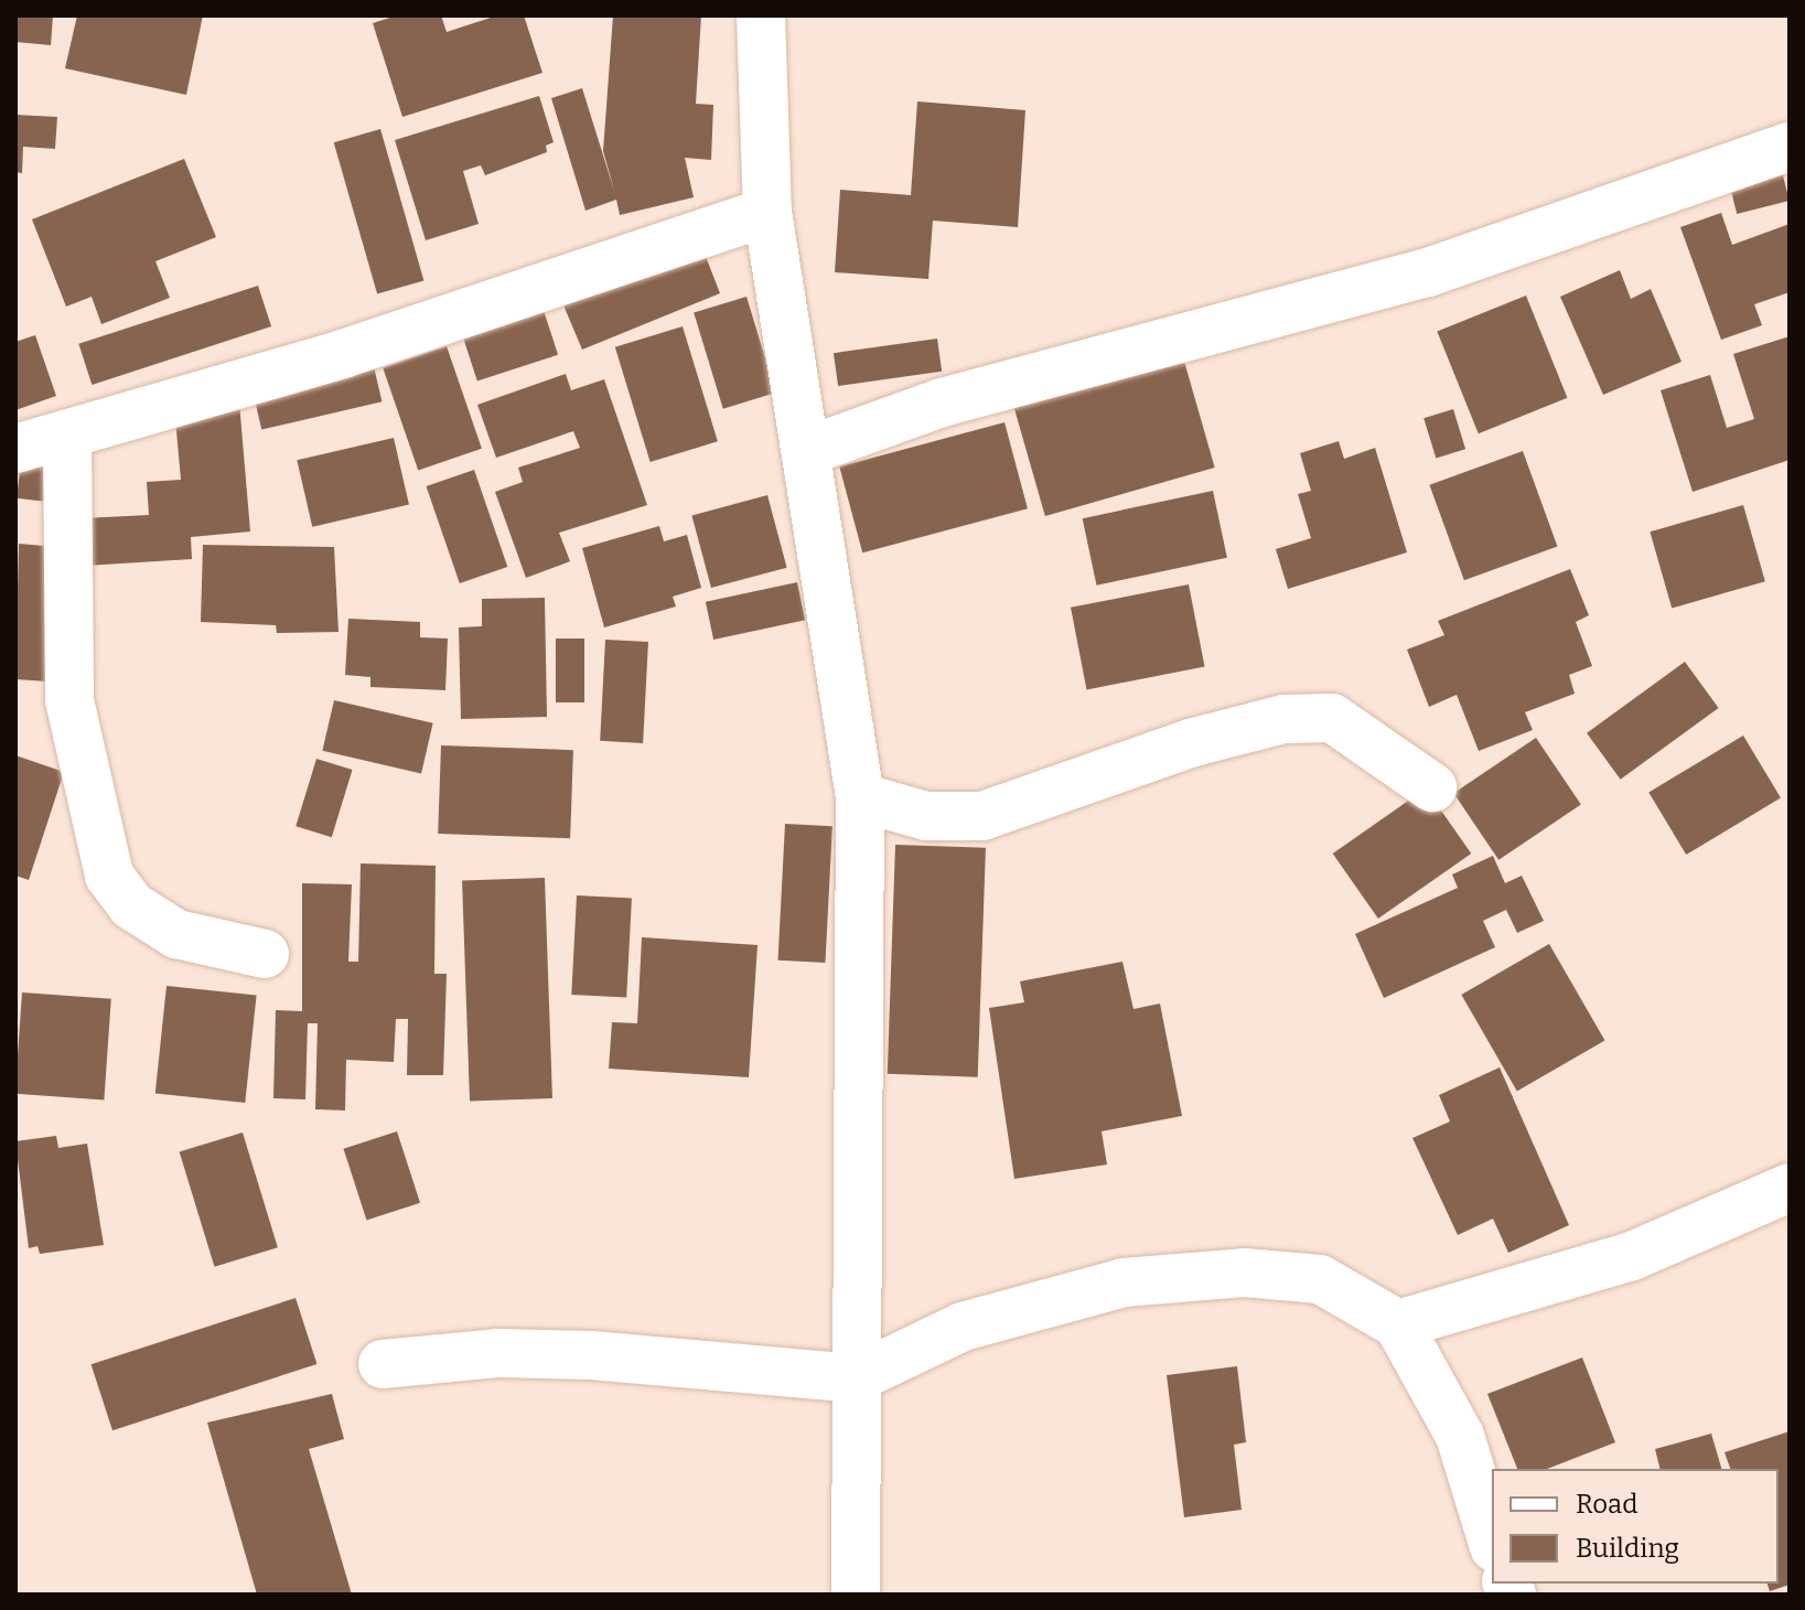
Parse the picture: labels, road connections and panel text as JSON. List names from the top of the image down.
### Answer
{
  "legend": ["Road", "Building"]
}
